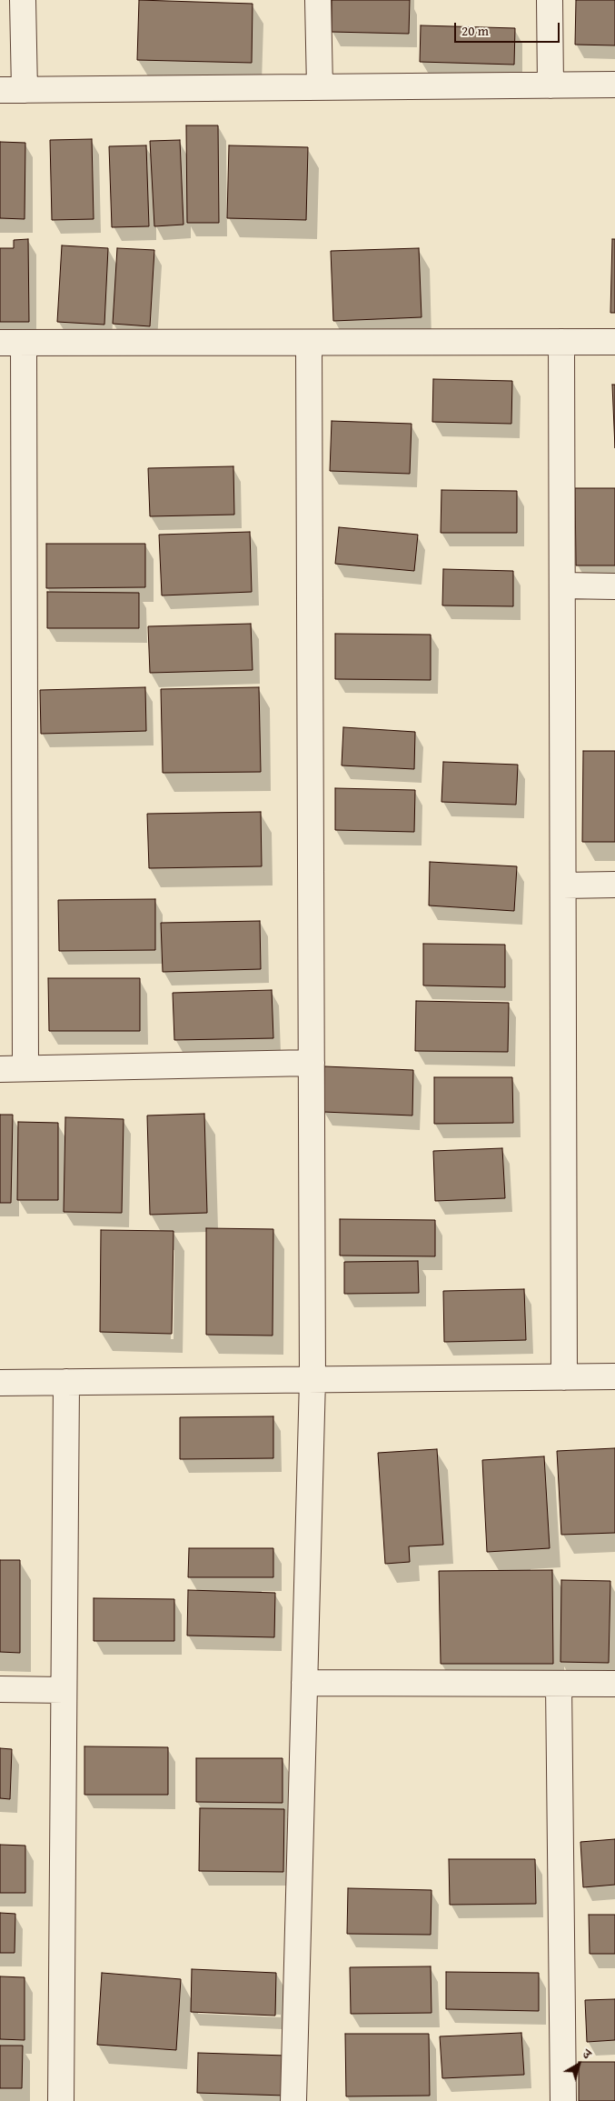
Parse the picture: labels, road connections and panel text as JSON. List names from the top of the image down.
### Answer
{
  "scale_bar": "20 m",
  "north": "top right"
}
